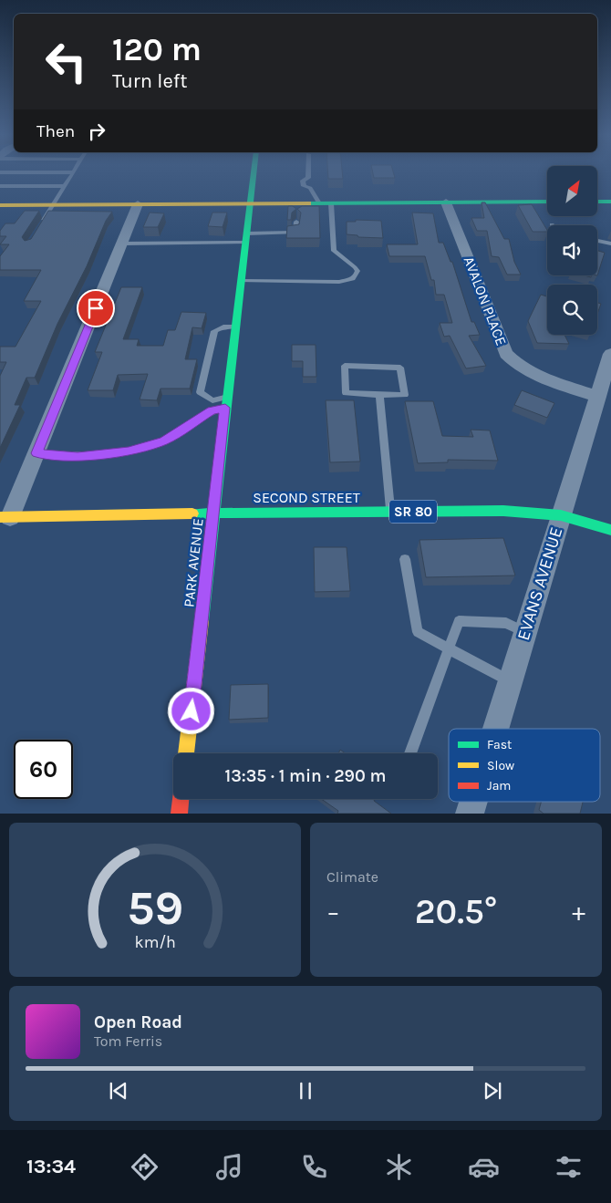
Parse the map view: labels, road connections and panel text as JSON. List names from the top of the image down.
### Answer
{
  "streets": {
    "main road": ["SECOND STREET", "SR 80", "PARK AVENUE"],
    "street": ["AVALON PLACE", "EVANS AVENUE"]
  },
  "crossings": [
    ["AVALON PLACE", "EVANS AVENUE"],
    ["SECOND STREET", "PARK AVENUE"],
    ["SECOND STREET", "EVANS AVENUE"]
  ],
  "legend": ["Fast", "Slow", "Jam"],
  "north": "top right",
  "page": {
    "turn": ["120 m", "Turn left"],
    "then": "Then",
    "limit": "60",
    "trip": "13:35 · 1 min · 290 m",
    "tile": "Climate",
    "heat": ["−", "20.5°", "+"],
    "song": ["Open Road", "Tom Ferris"],
    "tabs": "13:34",
    "gauge": ["59", "km/h"]
  }
}
